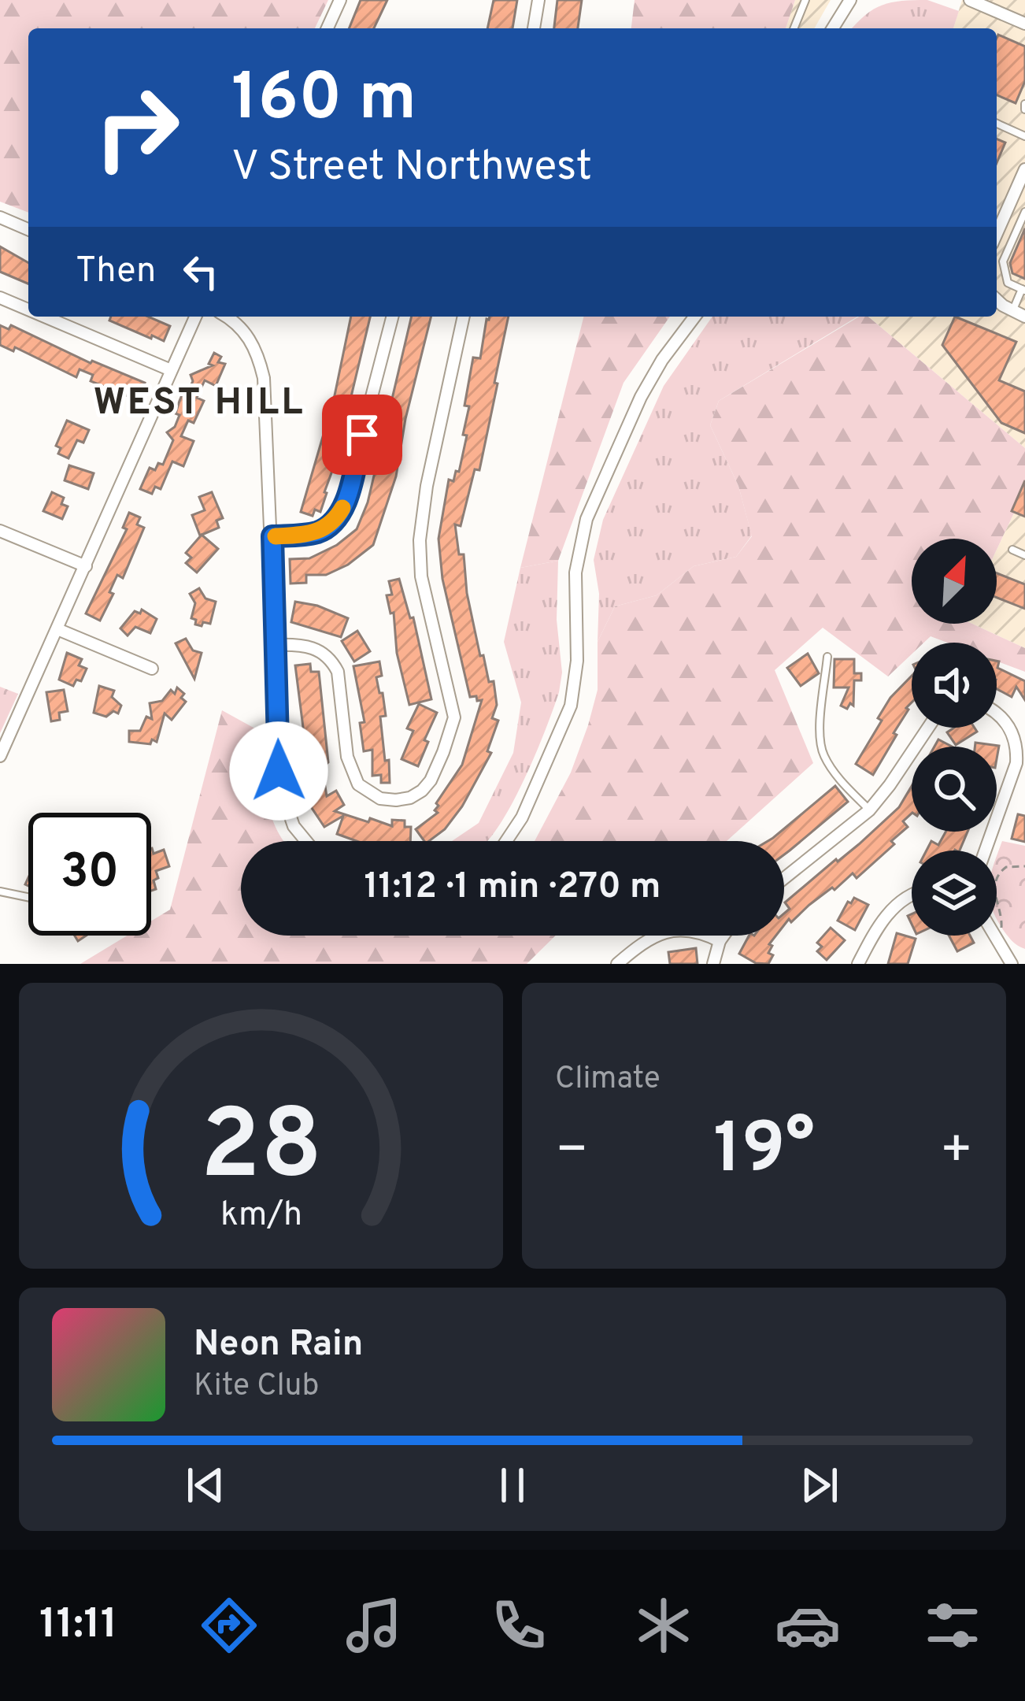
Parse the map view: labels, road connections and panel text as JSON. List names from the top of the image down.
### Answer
{
  "districts": ["WEST HILL"],
  "north": "top right",
  "page": {
    "turn": ["160 m", "V Street Northwest"],
    "then": "Then",
    "limit": "30",
    "trip": "11:12 · 1 min · 270 m",
    "tile": "Climate",
    "heat": ["−", "19°", "+"],
    "song": ["Neon Rain", "Kite Club"],
    "tabs": "11:11",
    "gauge": ["28", "km/h"]
  }
}
